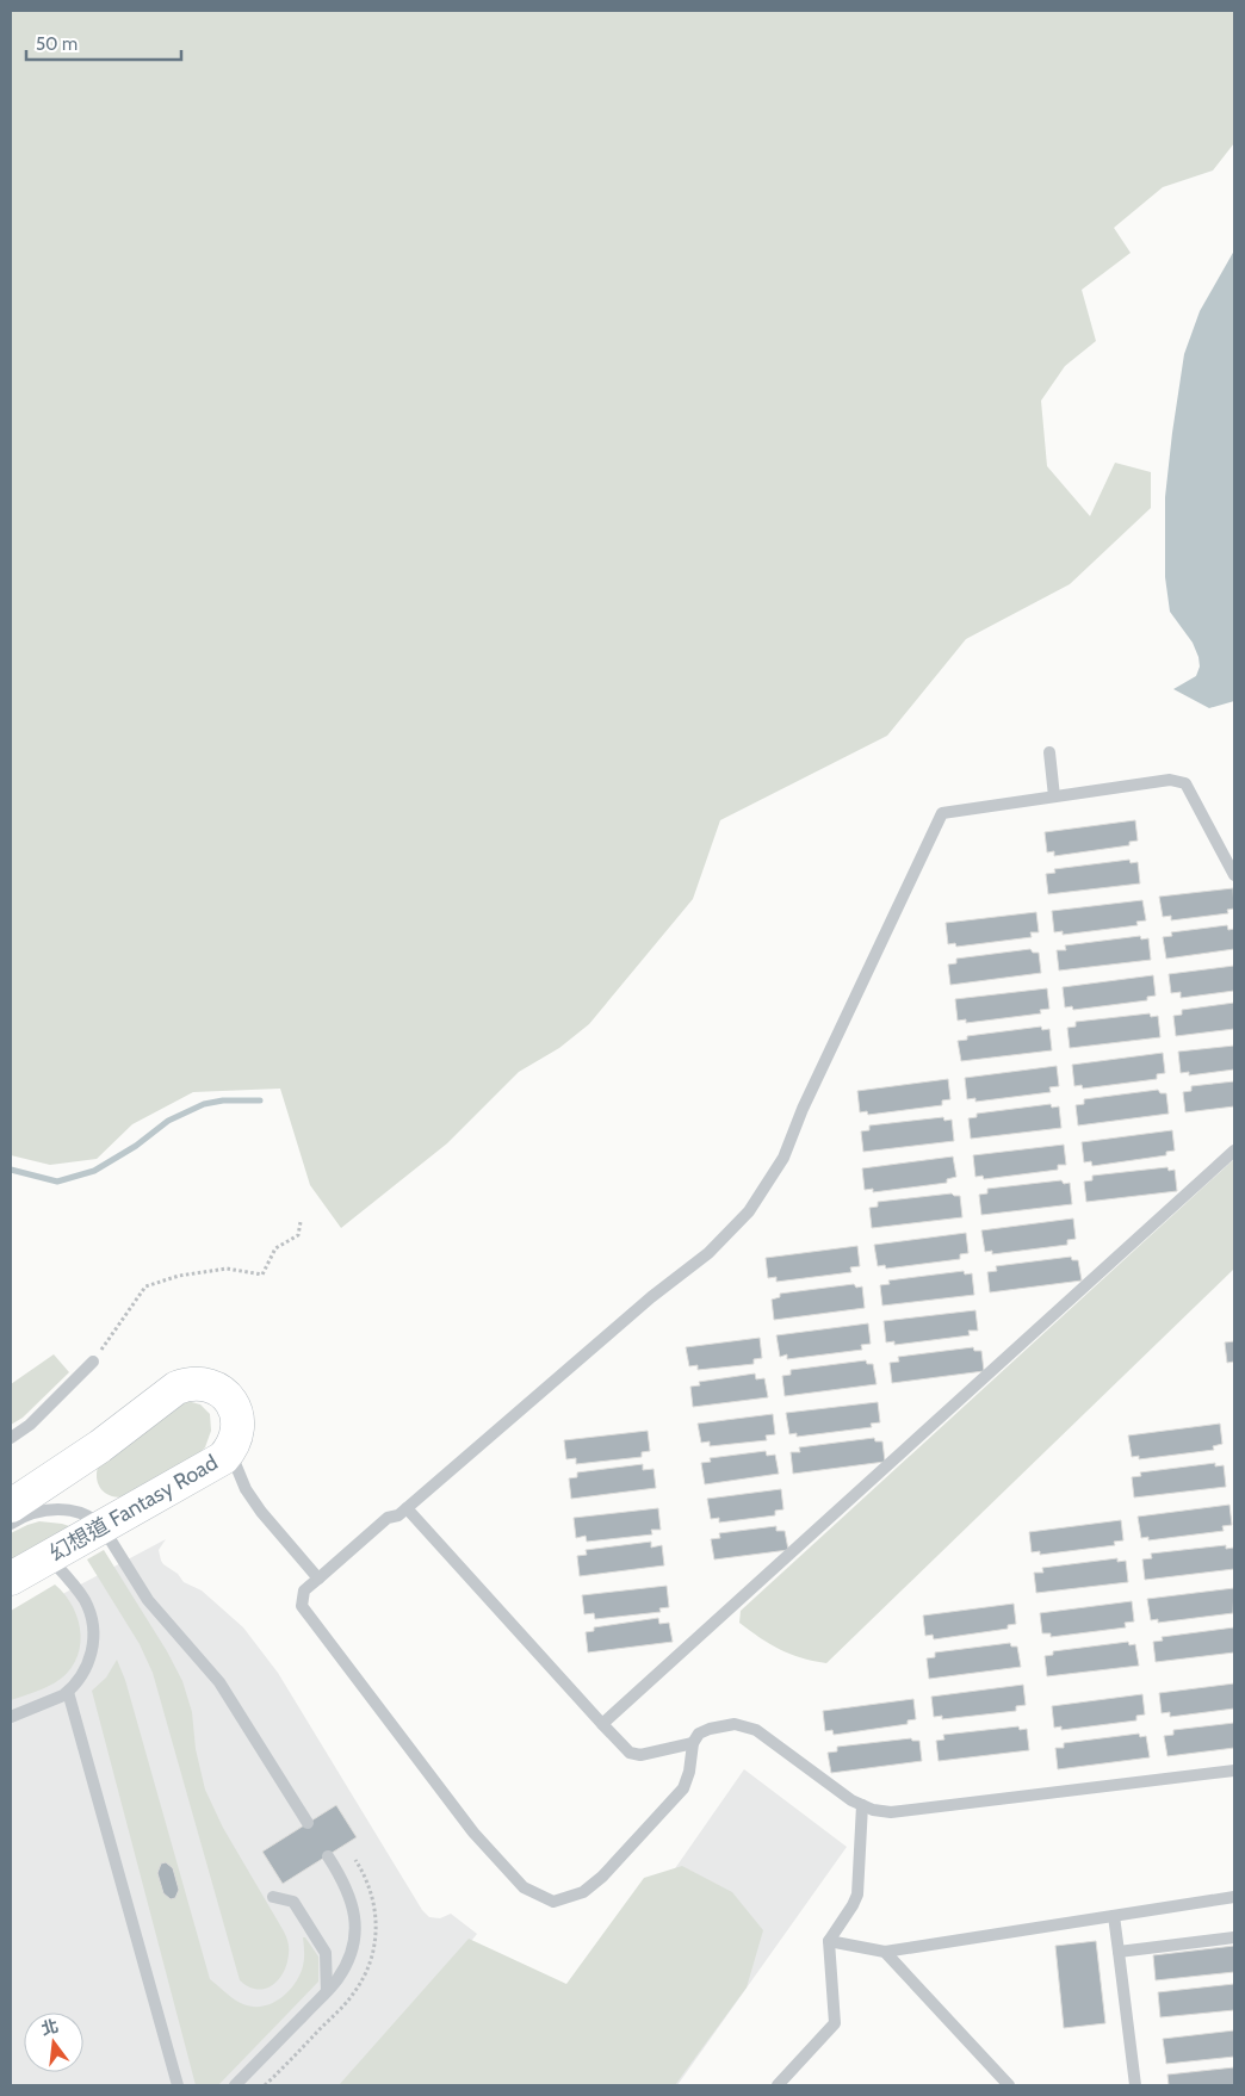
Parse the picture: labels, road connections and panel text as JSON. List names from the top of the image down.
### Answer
{
  "streets": {
    "main road": ["幻想道 Fantasy Road"]
  },
  "scale_bar": "50 m",
  "north": "top"
}
